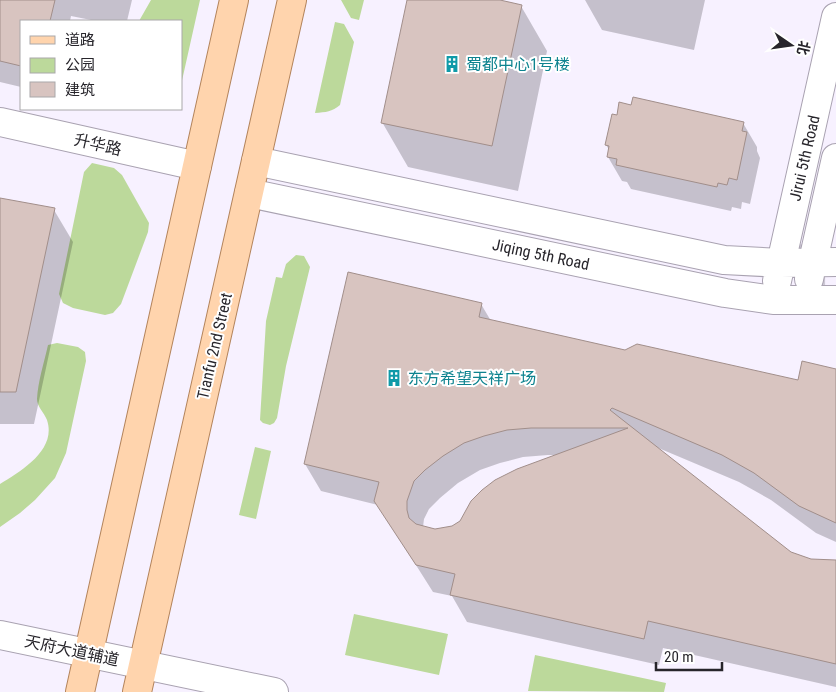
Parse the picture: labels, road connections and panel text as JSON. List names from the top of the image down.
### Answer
{
  "streets": {
    "main road": ["Tianfu 2nd Street"],
    "street": [
      "升华路",
      "Jirui 5th Road",
      "Jiqing 5th Road",
      "天府大道辅道"
    ]
  },
  "crossings": [
    ["Jirui 5th Road", "Jiqing 5th Road"],
    ["Jiqing 5th Road", "Tianfu 2nd Street"],
    ["Tianfu 2nd Street", "天府大道辅道"]
  ],
  "places": {
    "building": ["蜀都中心1号楼", "东方希望天祥广场"]
  },
  "legend": ["道路", "公园", "建筑"],
  "scale_bar": "20 m",
  "north": "right"
}
